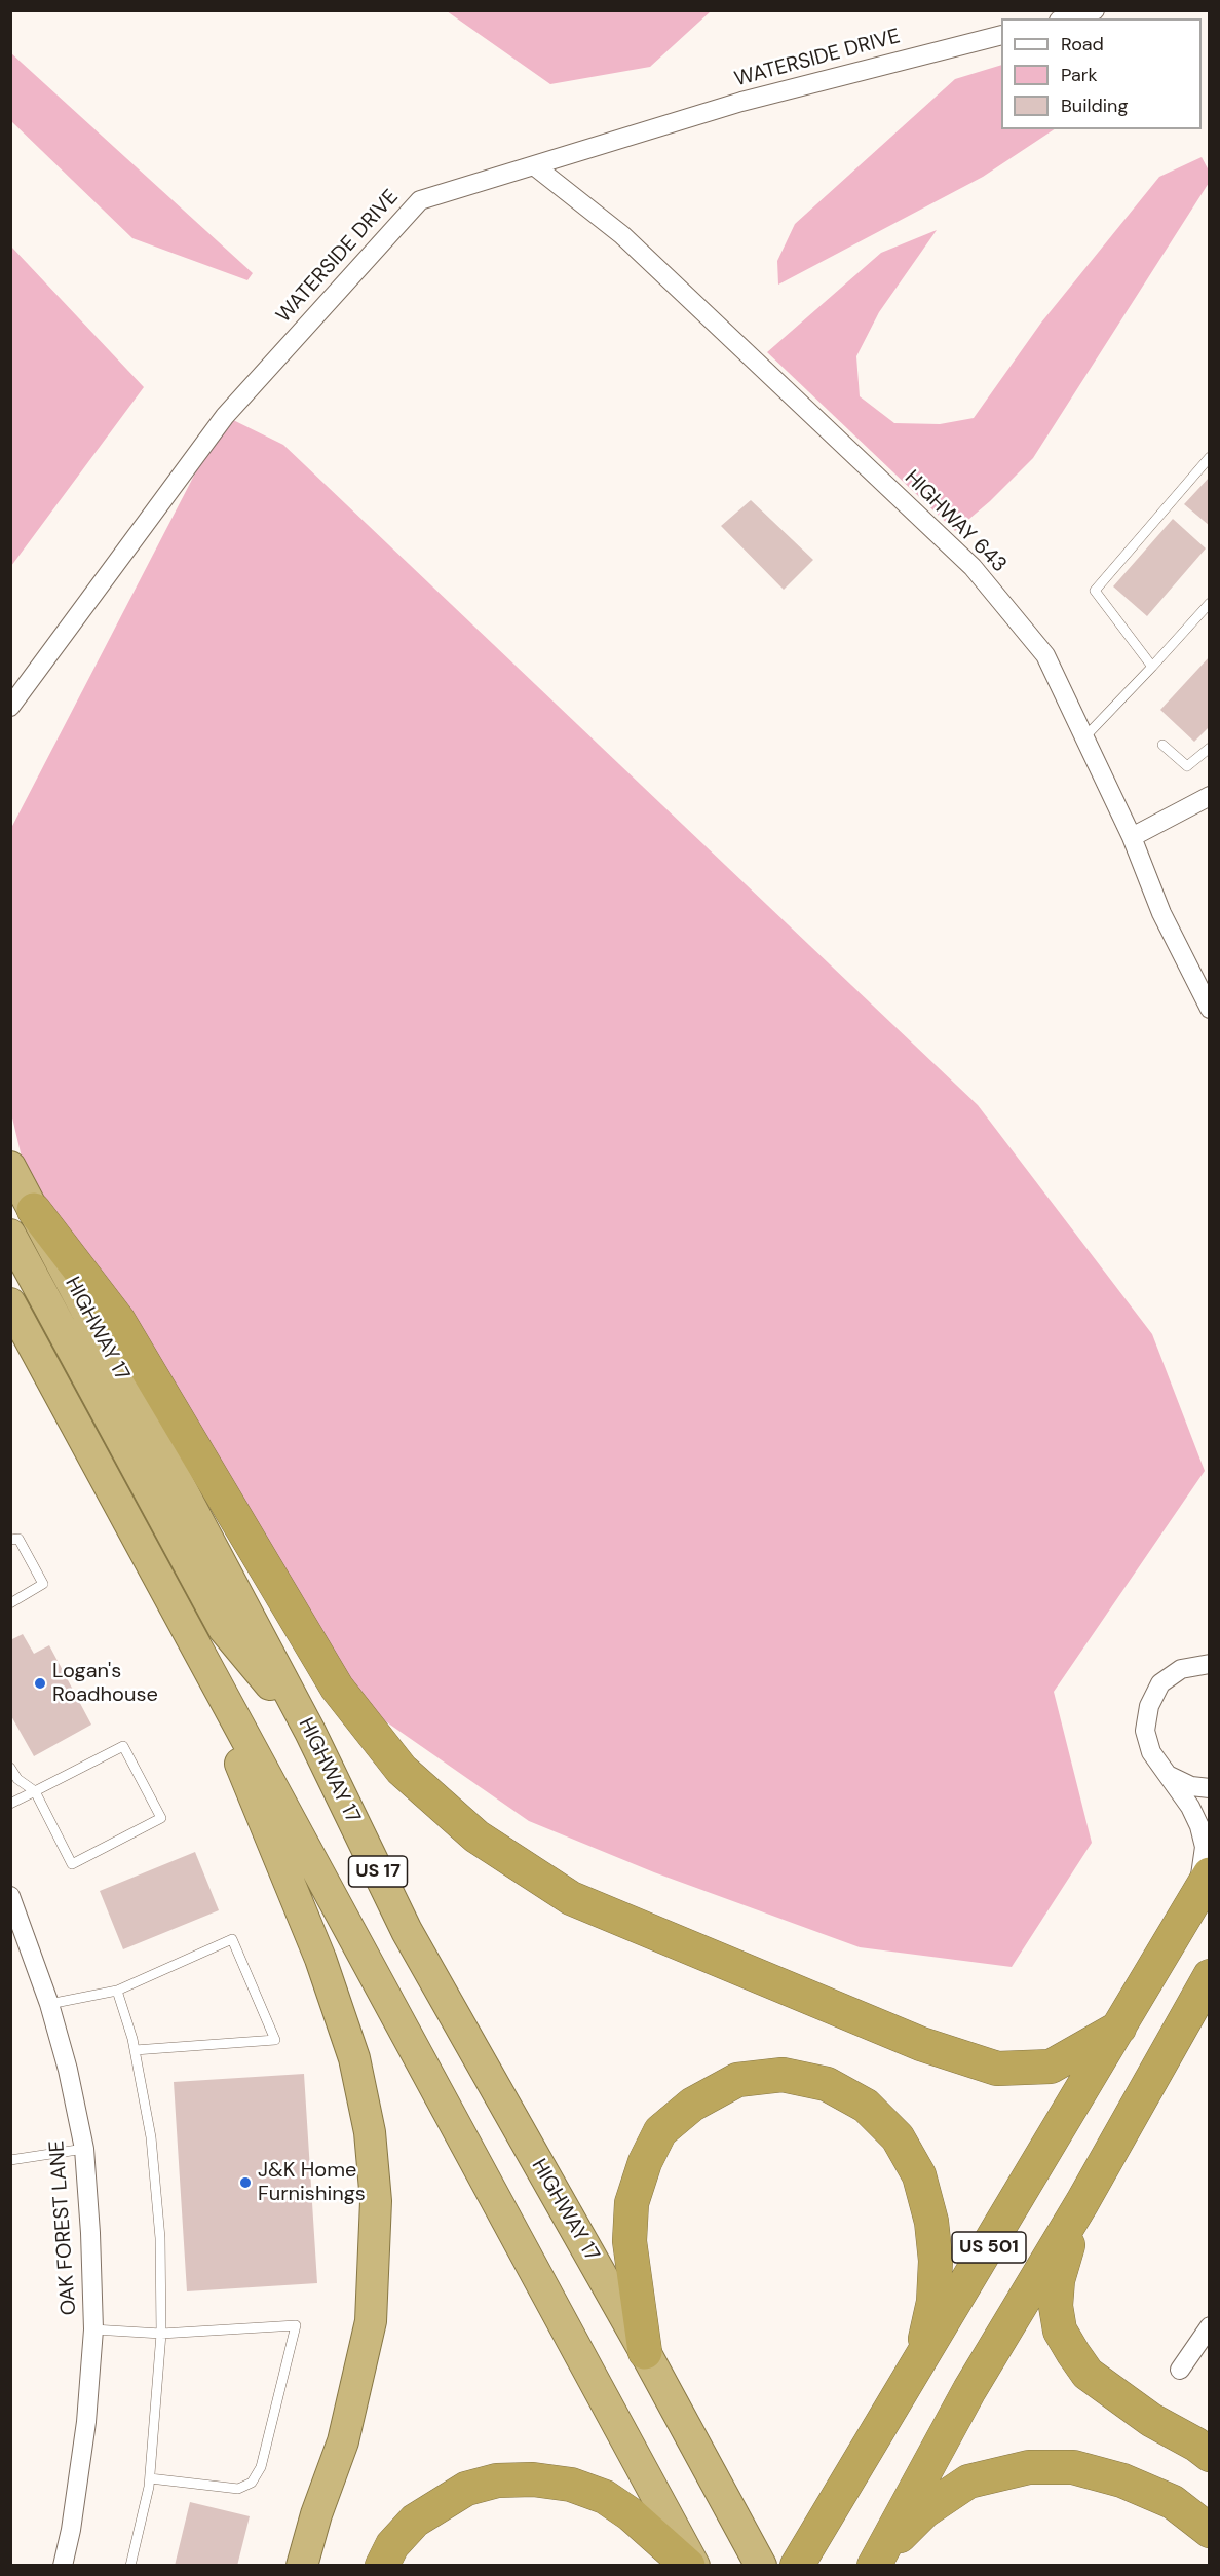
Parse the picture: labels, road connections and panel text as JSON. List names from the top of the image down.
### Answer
{
  "streets": {
    "highway": ["HIGHWAY 17", "US 17", "US 501"],
    "street": ["WATERSIDE DRIVE", "HIGHWAY 643", "OAK FOREST LANE"]
  },
  "crossings": [
    ["WATERSIDE DRIVE", "HIGHWAY 643"]
  ],
  "places": ["Logan's Roadhouse", "J&K Home Furnishings"],
  "legend": ["Road", "Park", "Building"]
}
